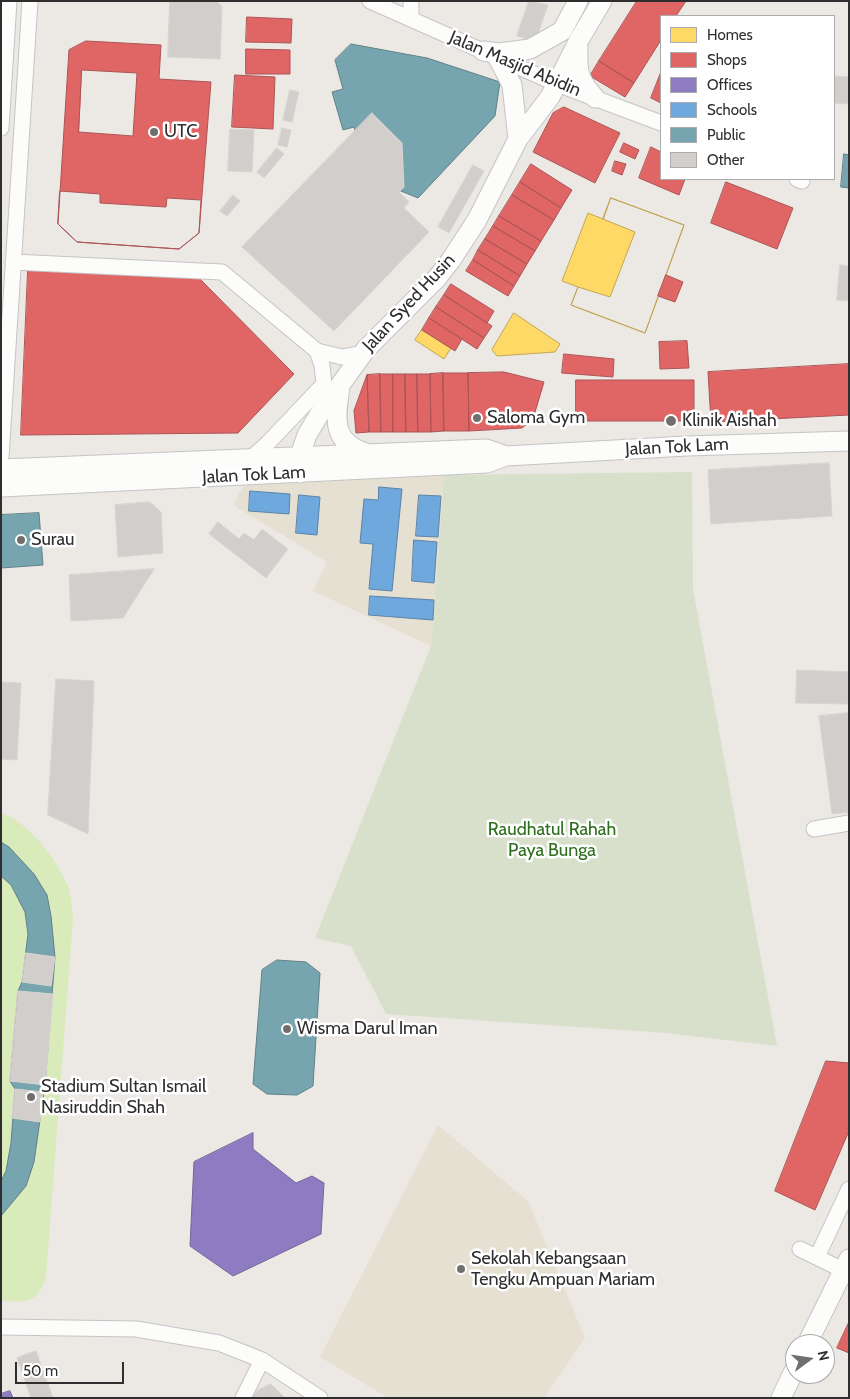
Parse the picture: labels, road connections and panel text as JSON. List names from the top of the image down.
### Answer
{
  "streets": {
    "street": ["Jalan Masjid Abidin", "Jalan Syed Husin", "Jalan Tok Lam"]
  },
  "crossings": [
    ["Jalan Masjid Abidin", "Jalan Syed Husin"],
    ["Jalan Syed Husin", "Jalan Tok Lam"]
  ],
  "parks": ["Raudhatul Rahah Paya Bunga"],
  "places": [
    "UTC",
    "Saloma Gym",
    "Klinik Aishah",
    "Surau",
    "Wisma Darul Iman",
    "Stadium Sultan Ismail Nasiruddin Shah",
    "Sekolah Kebangsaan Tengku Ampuan Mariam"
  ],
  "legend": [
    "Homes",
    "Shops",
    "Offices",
    "Schools",
    "Public",
    "Other"
  ],
  "scale_bar": "50 m",
  "north": "right"
}
